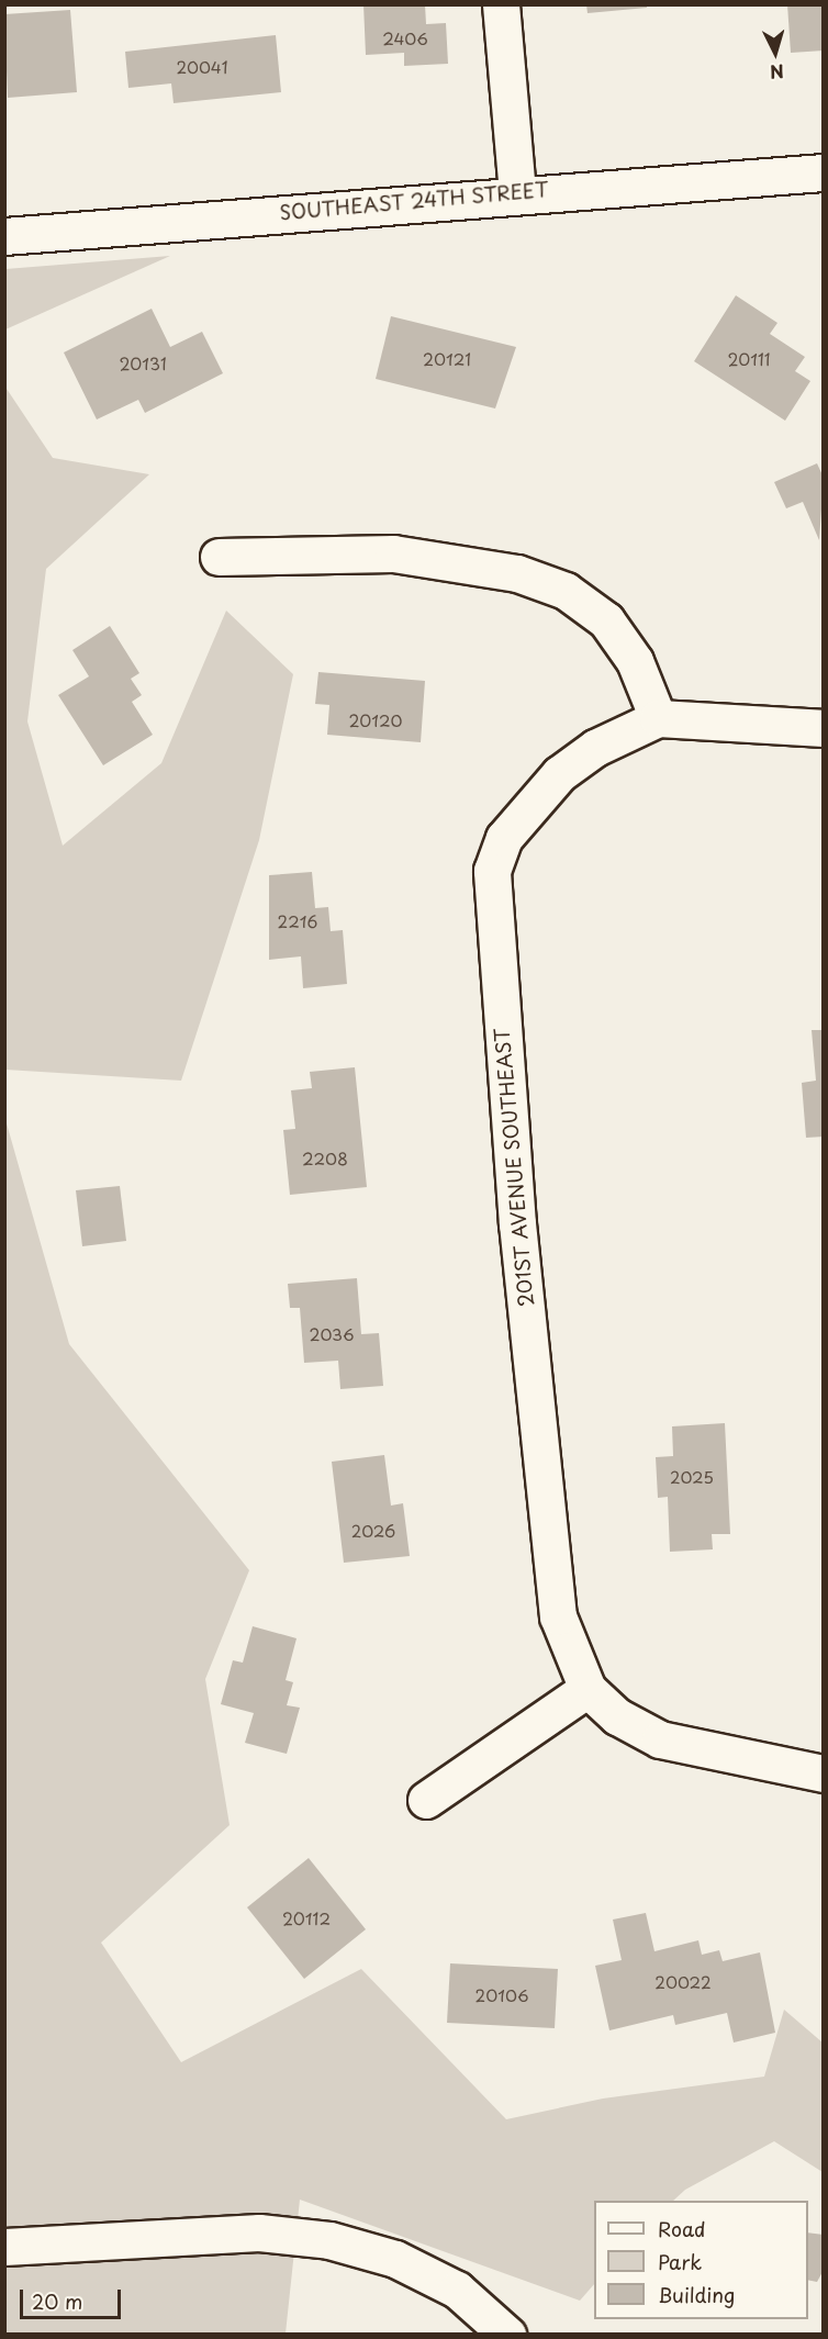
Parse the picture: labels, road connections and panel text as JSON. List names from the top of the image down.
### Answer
{
  "streets": {
    "street": ["SOUTHEAST 24TH STREET", "201ST AVENUE SOUTHEAST"]
  },
  "house_numbers": [
    "2406",
    "20041",
    "20121",
    "20111",
    "20131",
    "20120",
    "2216",
    "2208",
    "2036",
    "2025",
    "2026",
    "20112",
    "20022",
    "20106"
  ],
  "legend": ["Road", "Park", "Building"],
  "scale_bar": "20 m",
  "north": "bottom"
}
